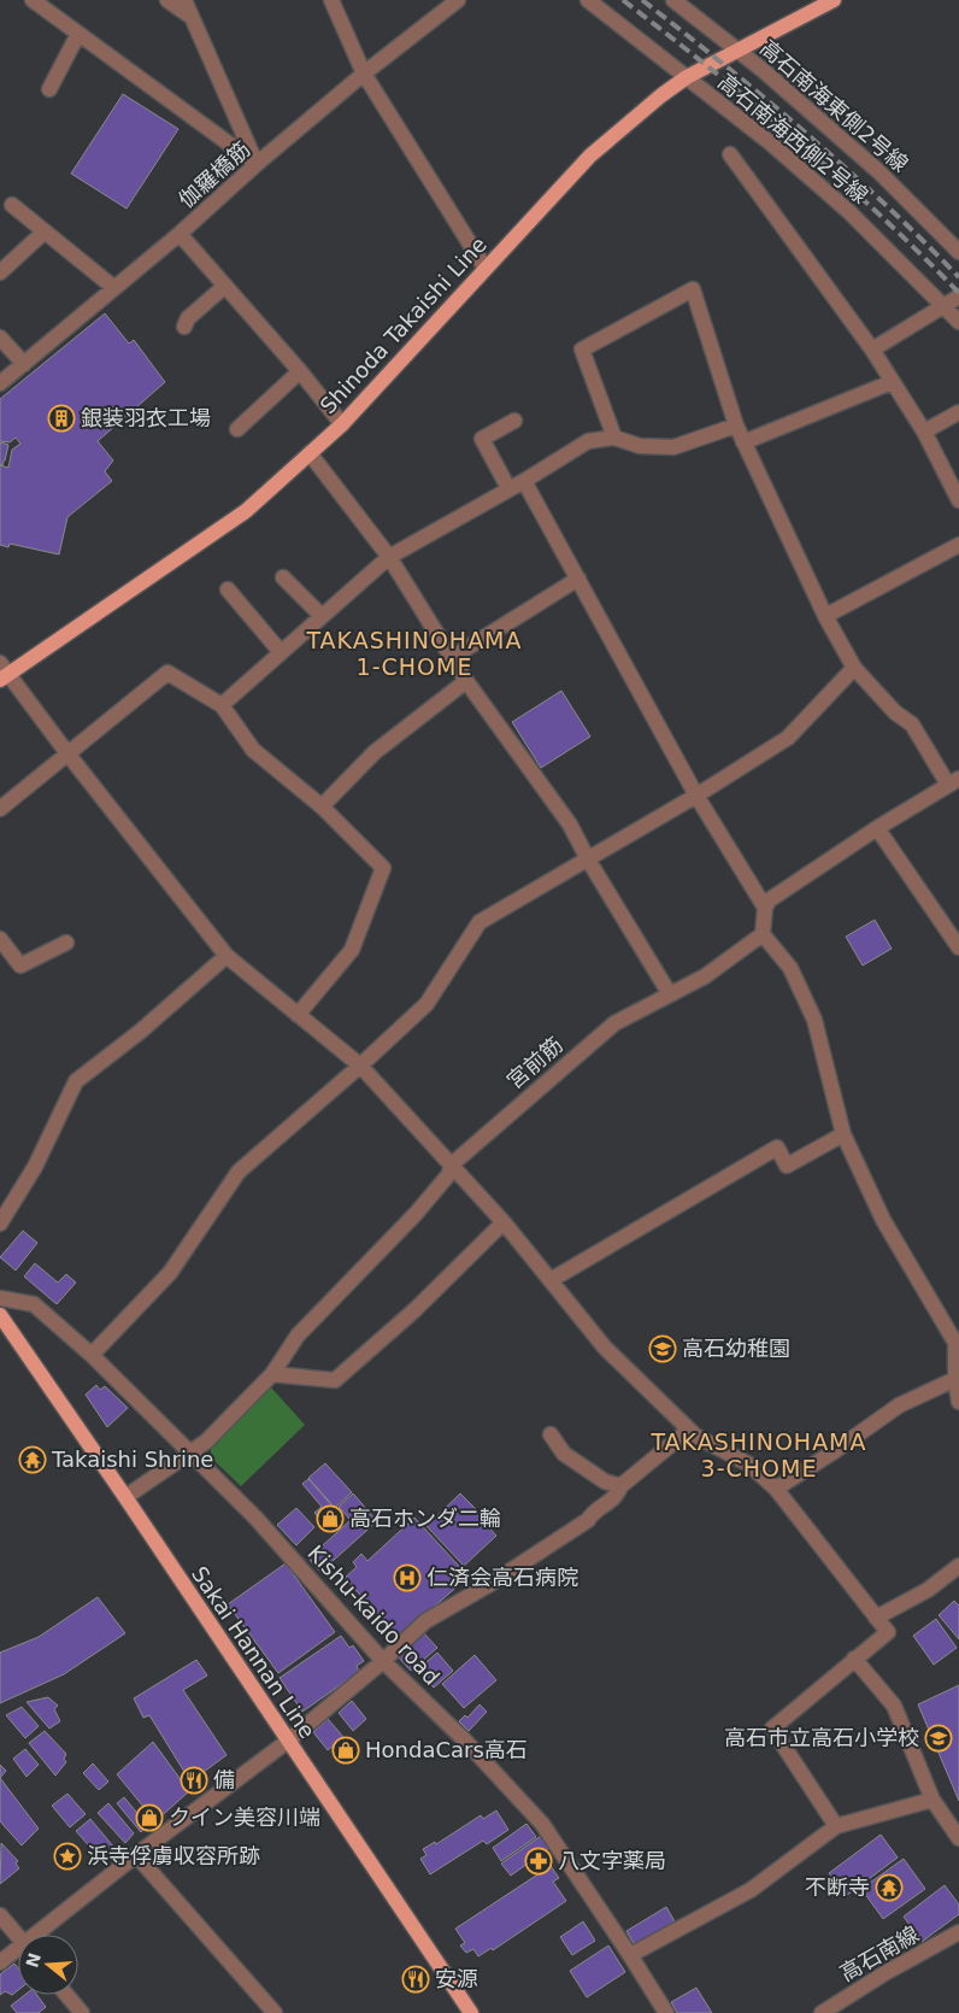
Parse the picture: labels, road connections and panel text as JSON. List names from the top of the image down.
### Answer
{
  "streets": {
    "main road": ["Shinoda Takaishi Line", "Sakai Hannan Line"],
    "street": [
      "高石南海東側2号線",
      "高石南海西側2号線",
      "伽羅橋筋",
      "宮前筋",
      "Kishu-kaido road",
      "高石南線"
    ]
  },
  "crossings": [
    ["高石南海東側2号線", "Shinoda Takaishi Line"],
    ["高石南海西側2号線", "Shinoda Takaishi Line"],
    ["宮前筋", "Kishu-kaido road"],
    ["宮前筋", "Sakai Hannan Line"]
  ],
  "districts": ["TAKASHINOHAMA 1-CHOME", "TAKASHINOHAMA 3-CHOME"],
  "places": {
    "building": ["銀装羽衣工場"],
    "school or university": ["高石幼稚園", "高石市立高石小学校"],
    "temple": ["Takaishi Shrine", "不断寺"],
    "shop": ["高石ホンダ二輪", "HondaCars高石", "クイン美容川端"],
    "hospital": ["仁済会高石病院"],
    "restaurant": ["備", "安源"],
    "place": ["浜寺俘虜収容所跡"],
    "pharmacy": ["八文字薬局"]
  },
  "north": "left"
}
